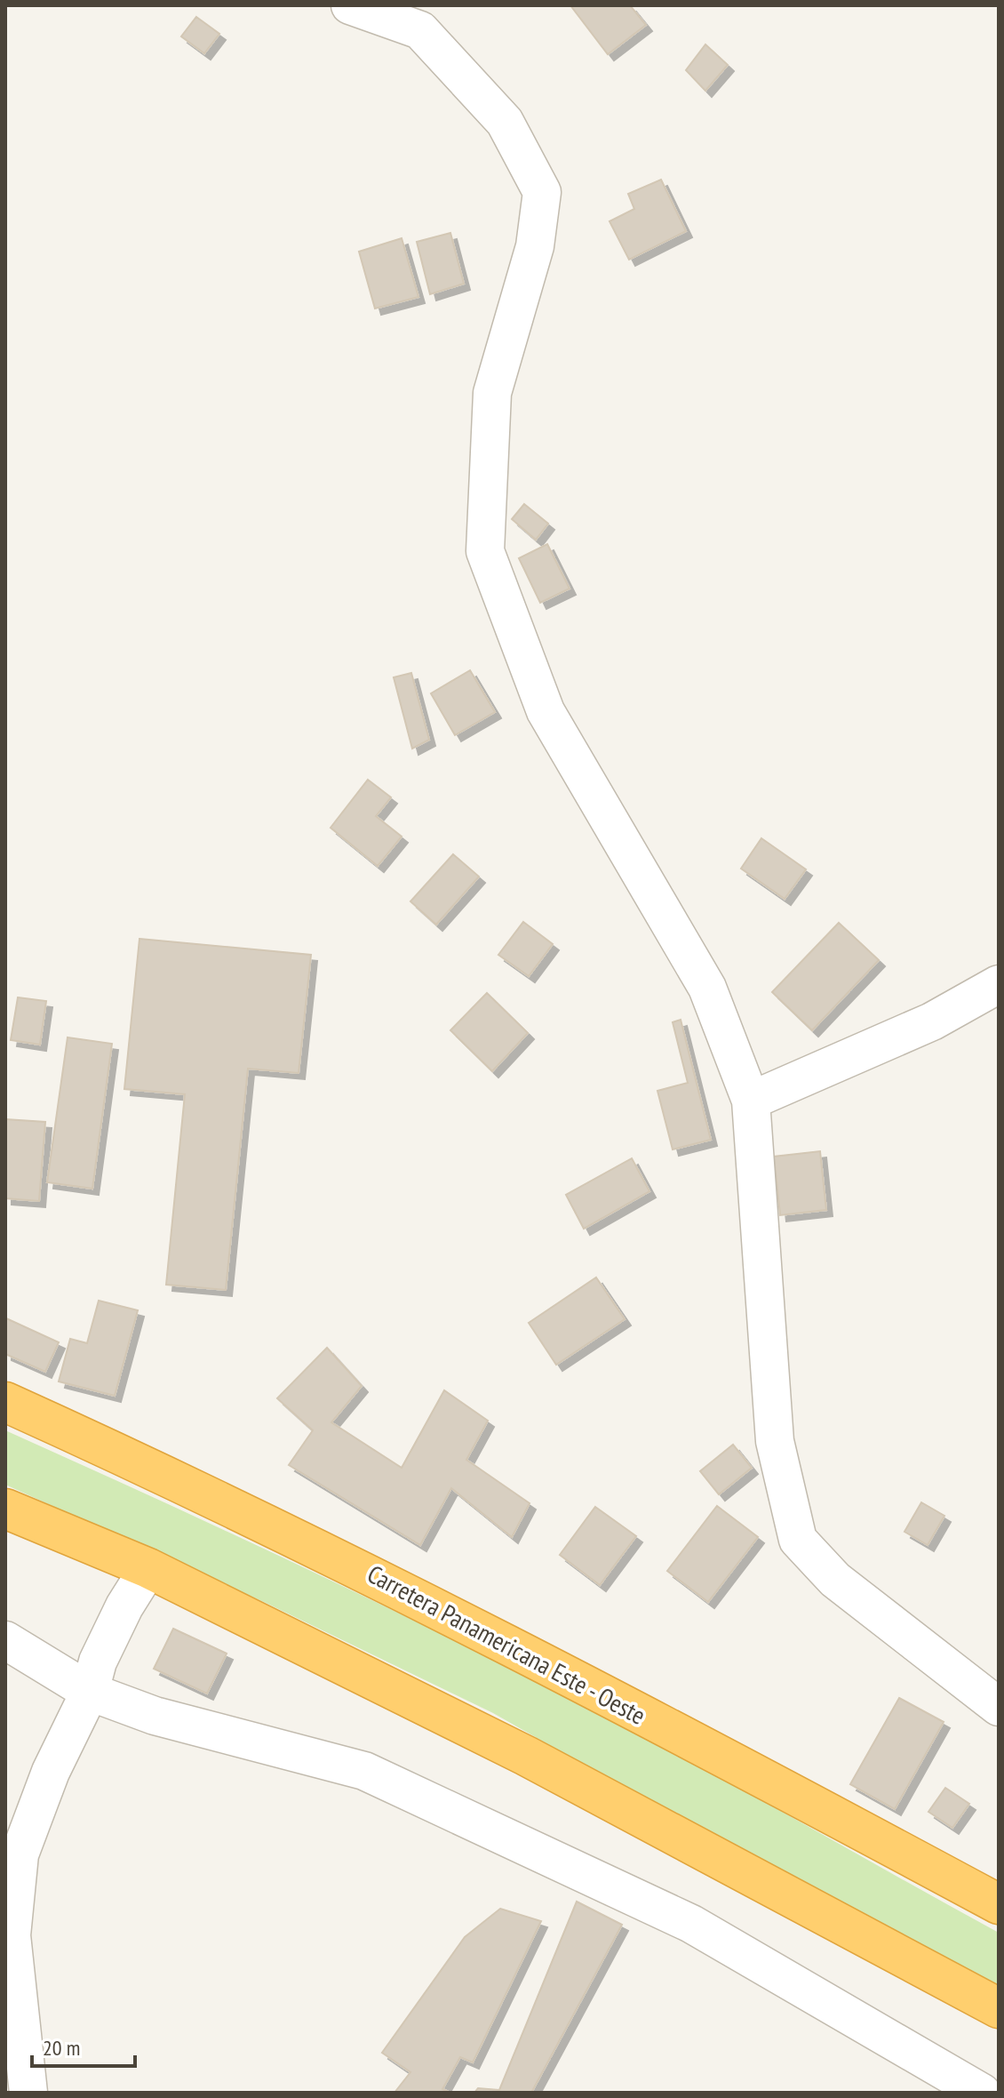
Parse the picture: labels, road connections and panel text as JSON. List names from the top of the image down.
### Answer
{
  "streets": {
    "highway": ["Carretera Panamericana Este - Oeste"]
  },
  "scale_bar": "20 m"
}
